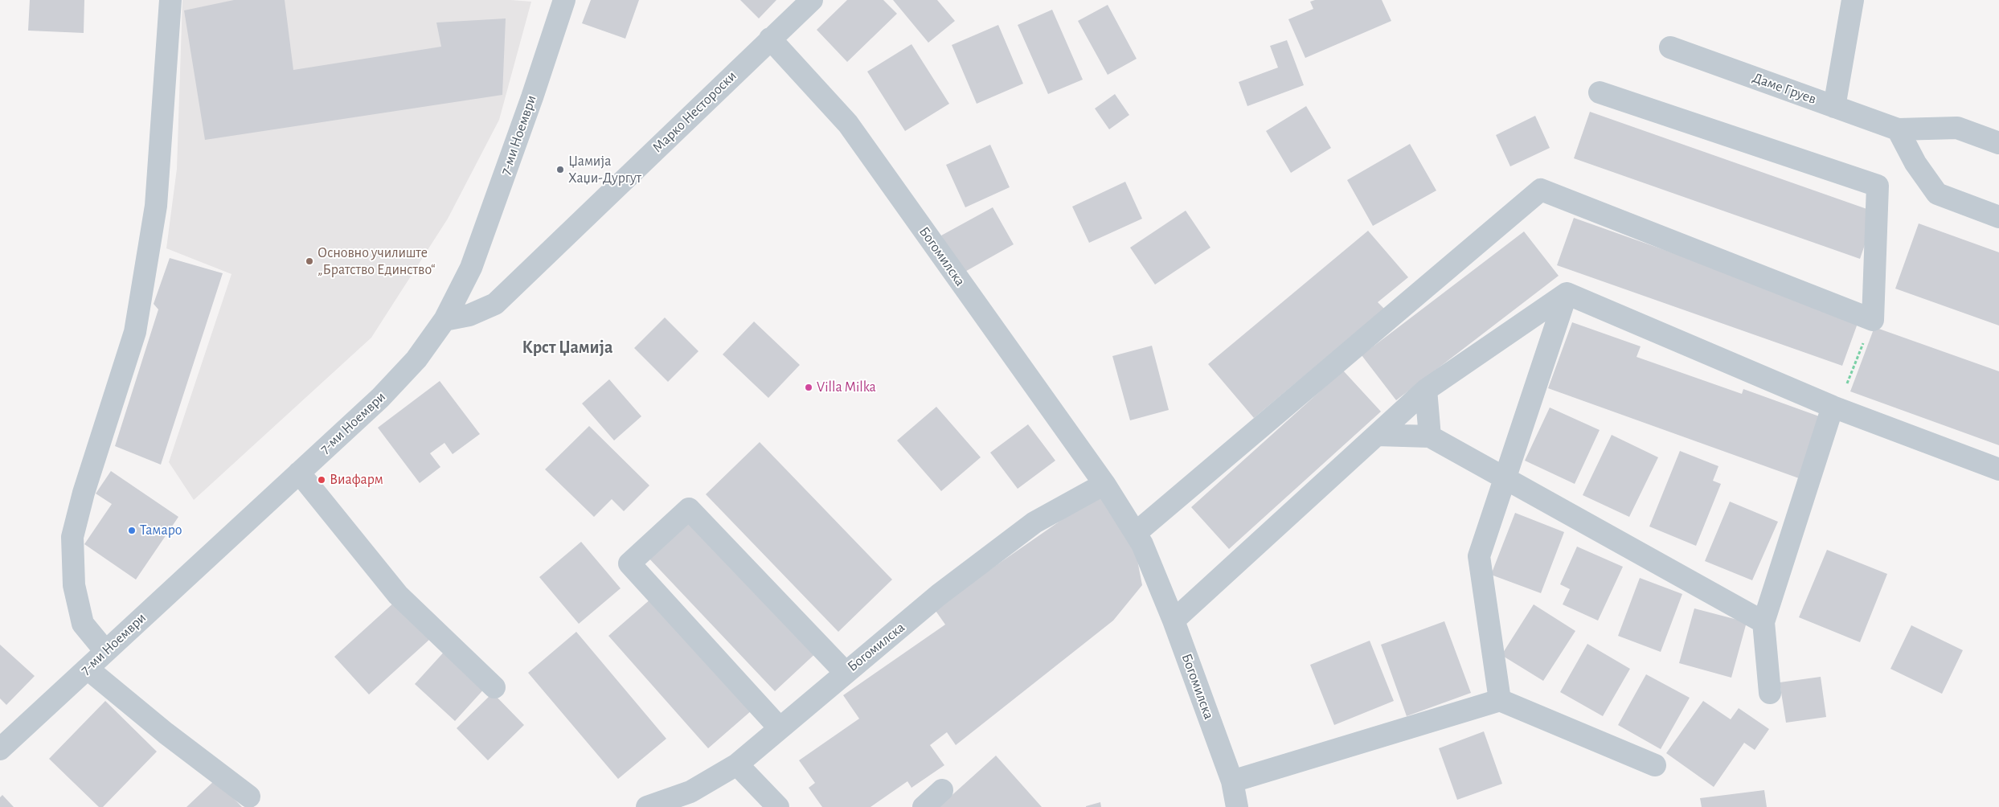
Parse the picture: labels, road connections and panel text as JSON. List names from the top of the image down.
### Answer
{
  "streets": {
    "street": [
      "Даме Груев",
      "Марко Нестороски",
      "7-ми Ноември",
      "Богомилска"
    ]
  },
  "crossings": [
    ["Марко Нестороски", "7-ми Ноември"],
    ["Марко Нестороски", "Богомилска"]
  ],
  "districts": ["Крст Џамија"],
  "places": [
    "Џамија Хаџи-Дургут",
    "Основно училиште „Братство Единство“",
    "Villa Milka",
    "Виафарм",
    "Тамаро"
  ]
}
